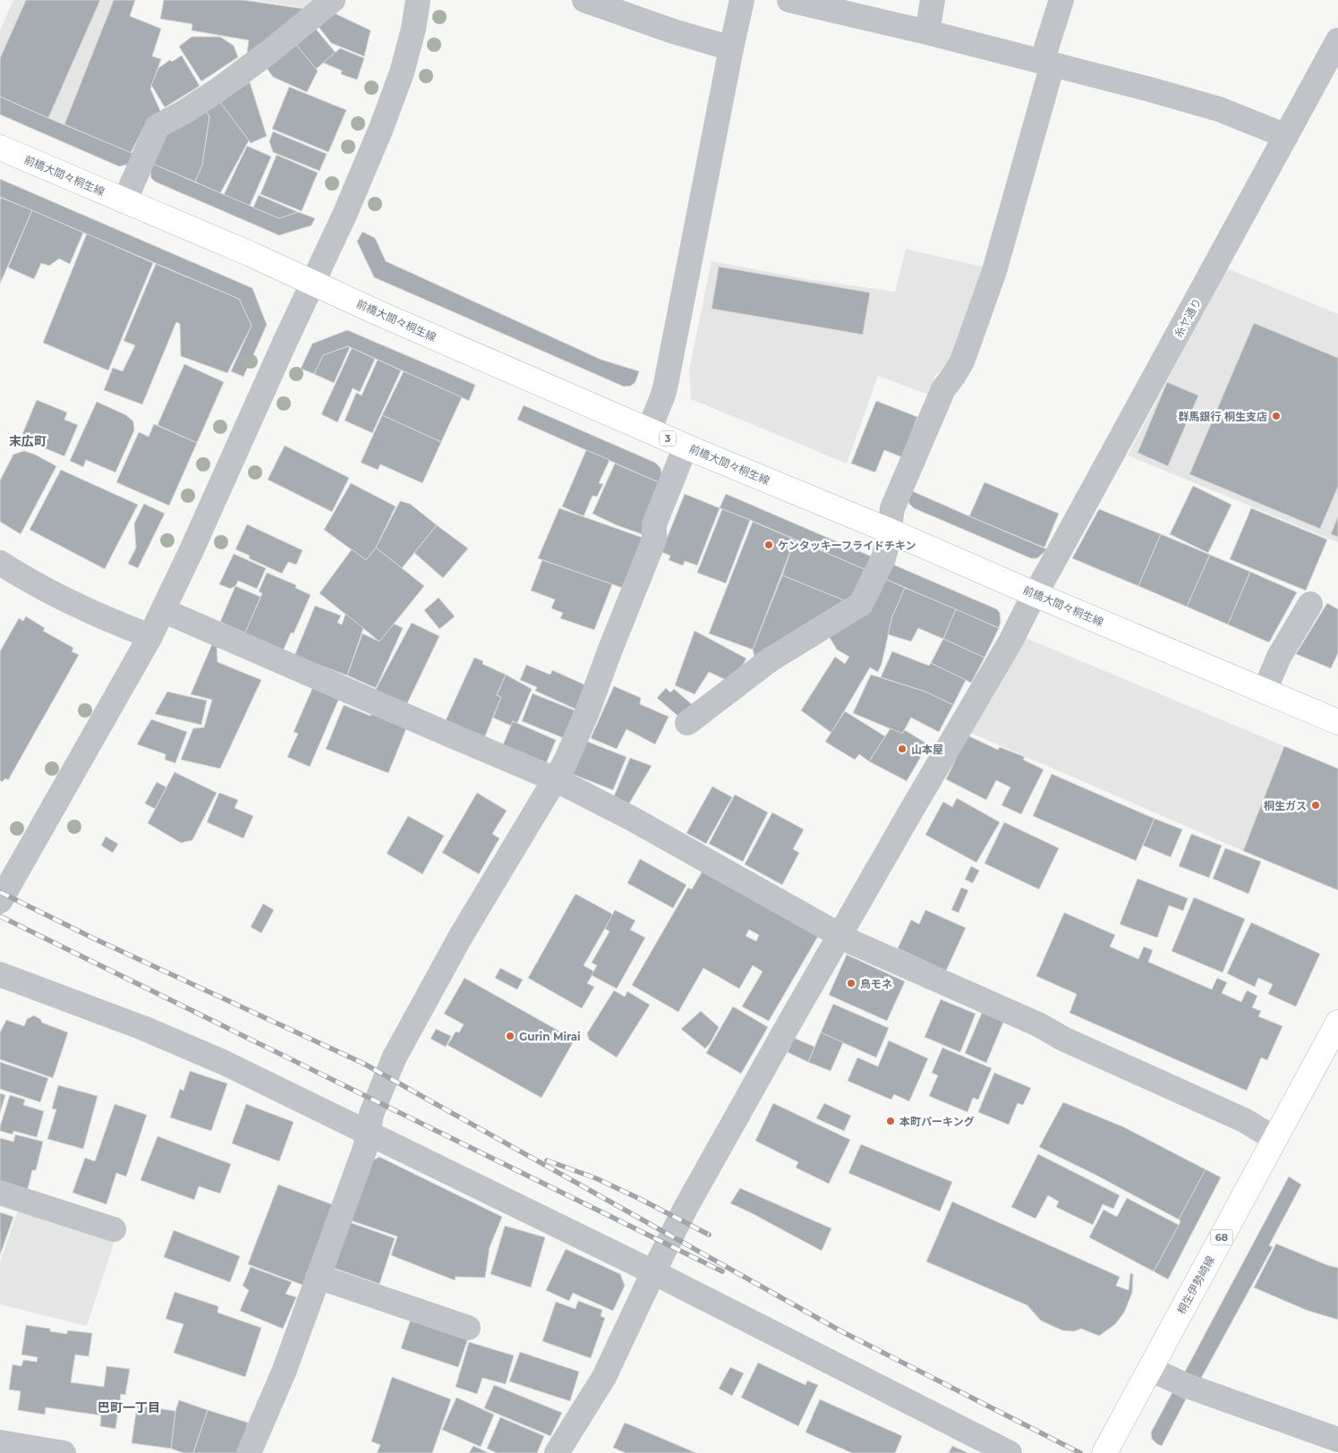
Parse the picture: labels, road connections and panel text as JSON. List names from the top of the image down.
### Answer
{
  "streets": {
    "main road": [
      "前橋大間々桐生線",
      "3",
      "68",
      "桐生伊勢崎線"
    ],
    "street": ["糸ヤ通り"]
  },
  "crossings": [
    ["前橋大間々桐生線", "糸ヤ通り"]
  ],
  "districts": ["末広町", "巴町一丁目"],
  "places": [
    "群馬銀行 桐生支店",
    "ケンタッキーフライドチキン",
    "山本屋",
    "桐生ガス",
    "鳥モネ",
    "Gurin Mirai",
    "本町パーキング"
  ]
}
